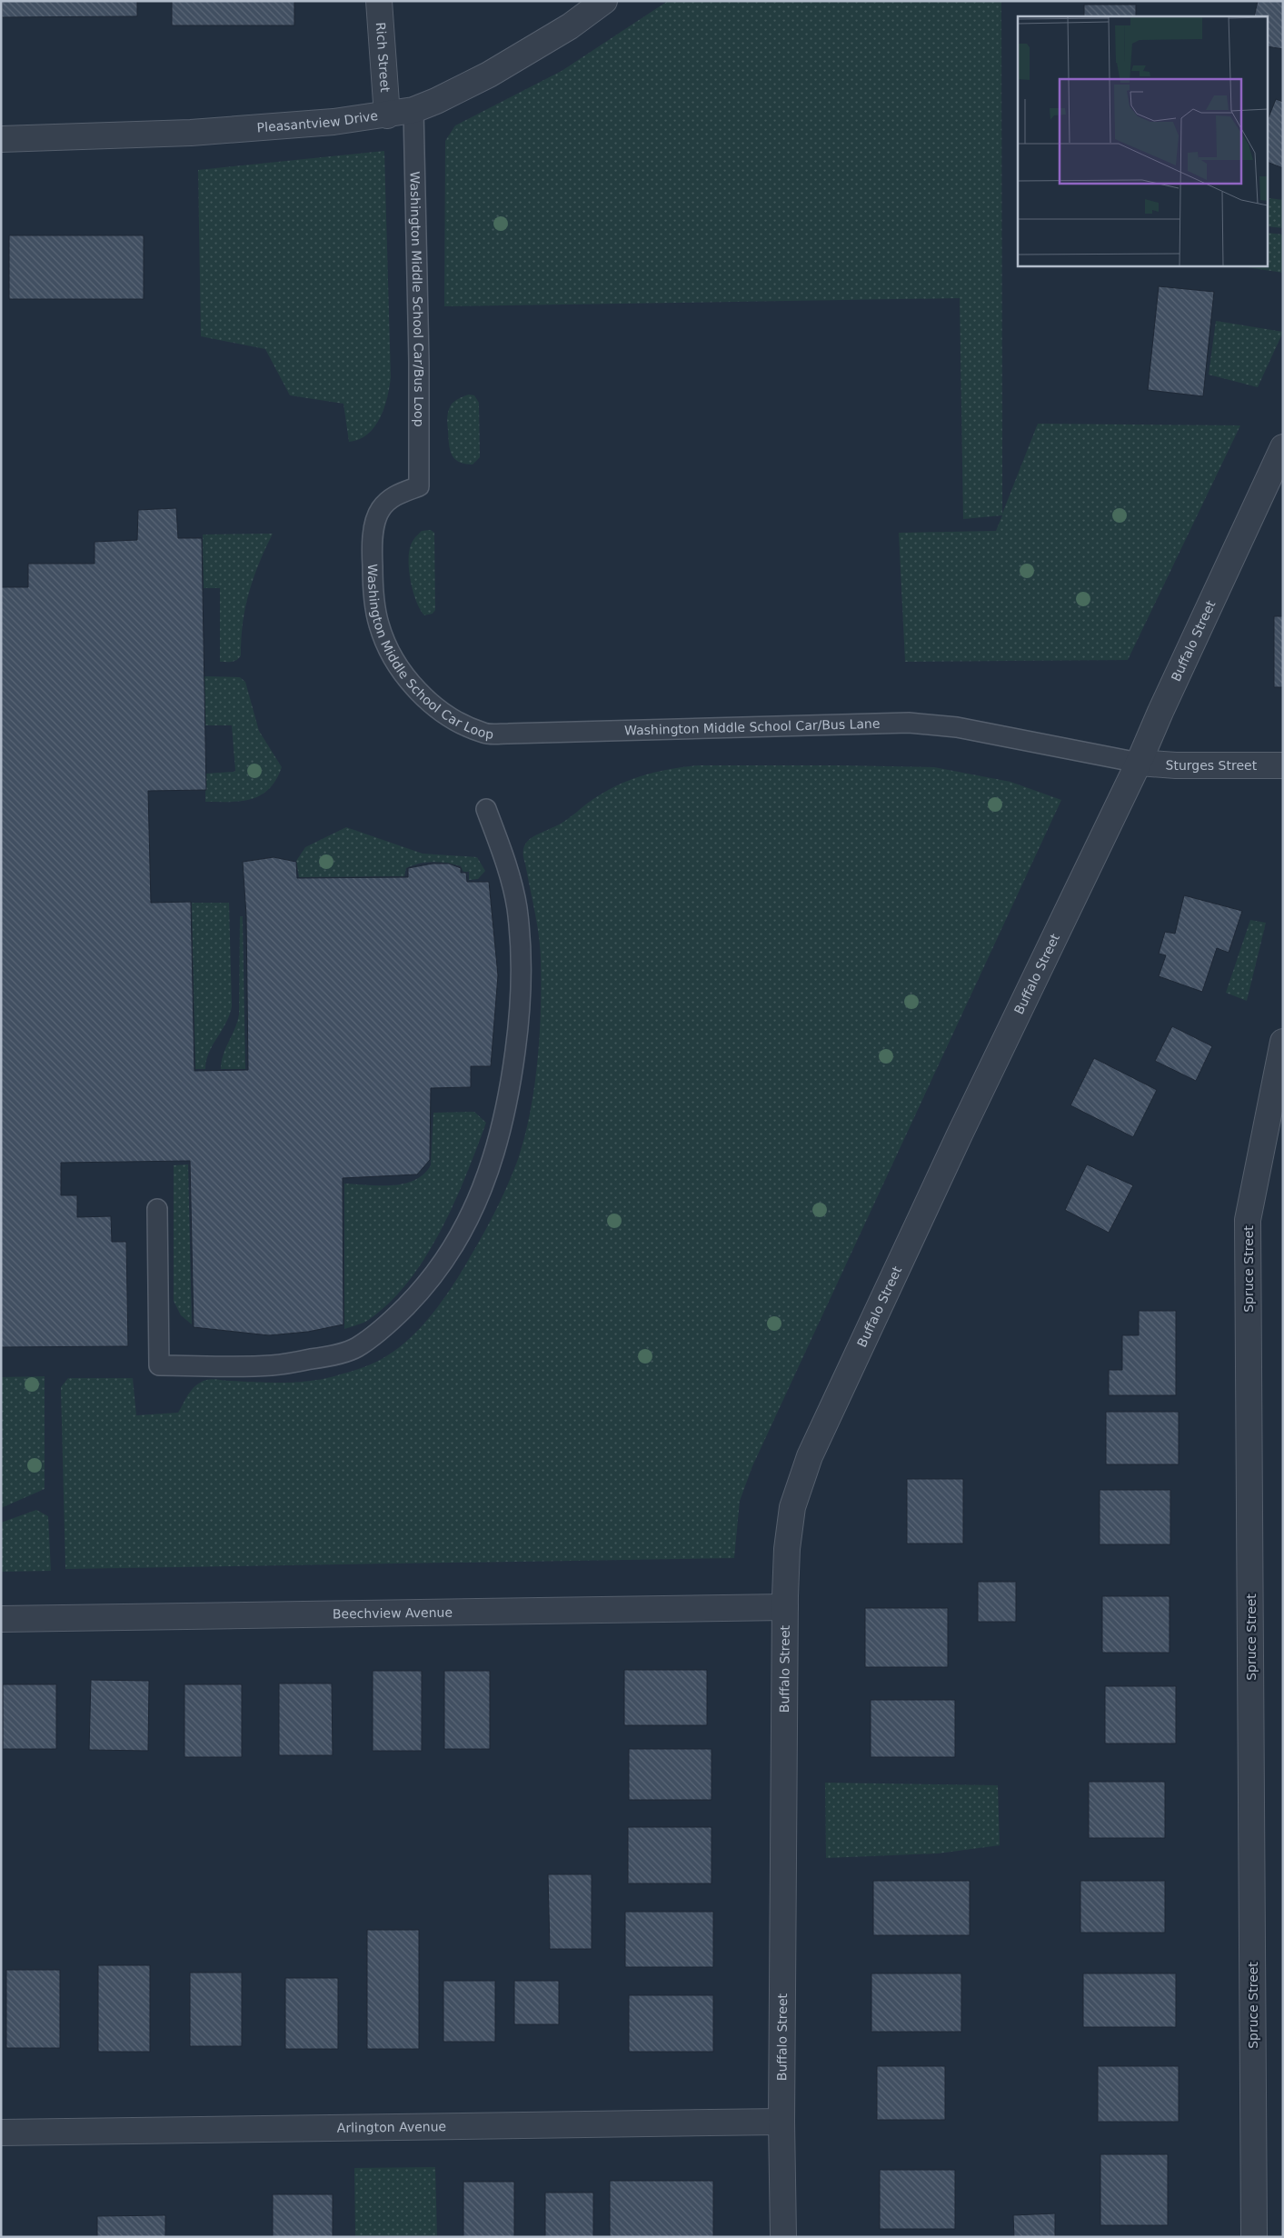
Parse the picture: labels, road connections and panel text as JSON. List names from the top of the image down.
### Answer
{
  "streets": {
    "street": [
      "Rich Street",
      "Pleasantview Drive",
      "Buffalo Street",
      "Sturges Street",
      "Spruce Street",
      "Beechview Avenue",
      "Arlington Avenue"
    ],
    "lane": ["Washington Middle School Car/Bus Loop", "Washington Middle School Car Loop", "Washington Middle School Car/Bus Lane"]
  },
  "crossings": [
    ["Rich Street", "Pleasantview Drive"],
    ["Pleasantview Drive", "Washington Middle School Car/Bus Loop"],
    ["Washington Middle School Car/Bus Loop", "Washington Middle School Car Loop"],
    ["Buffalo Street", "Washington Middle School Car/Bus Lane"],
    ["Buffalo Street", "Sturges Street"],
    ["Buffalo Street", "Beechview Avenue"],
    ["Buffalo Street", "Arlington Avenue"],
    ["Washington Middle School Car Loop", "Washington Middle School Car/Bus Lane"],
    ["Washington Middle School Car/Bus Lane", "Sturges Street"]
  ]
}
